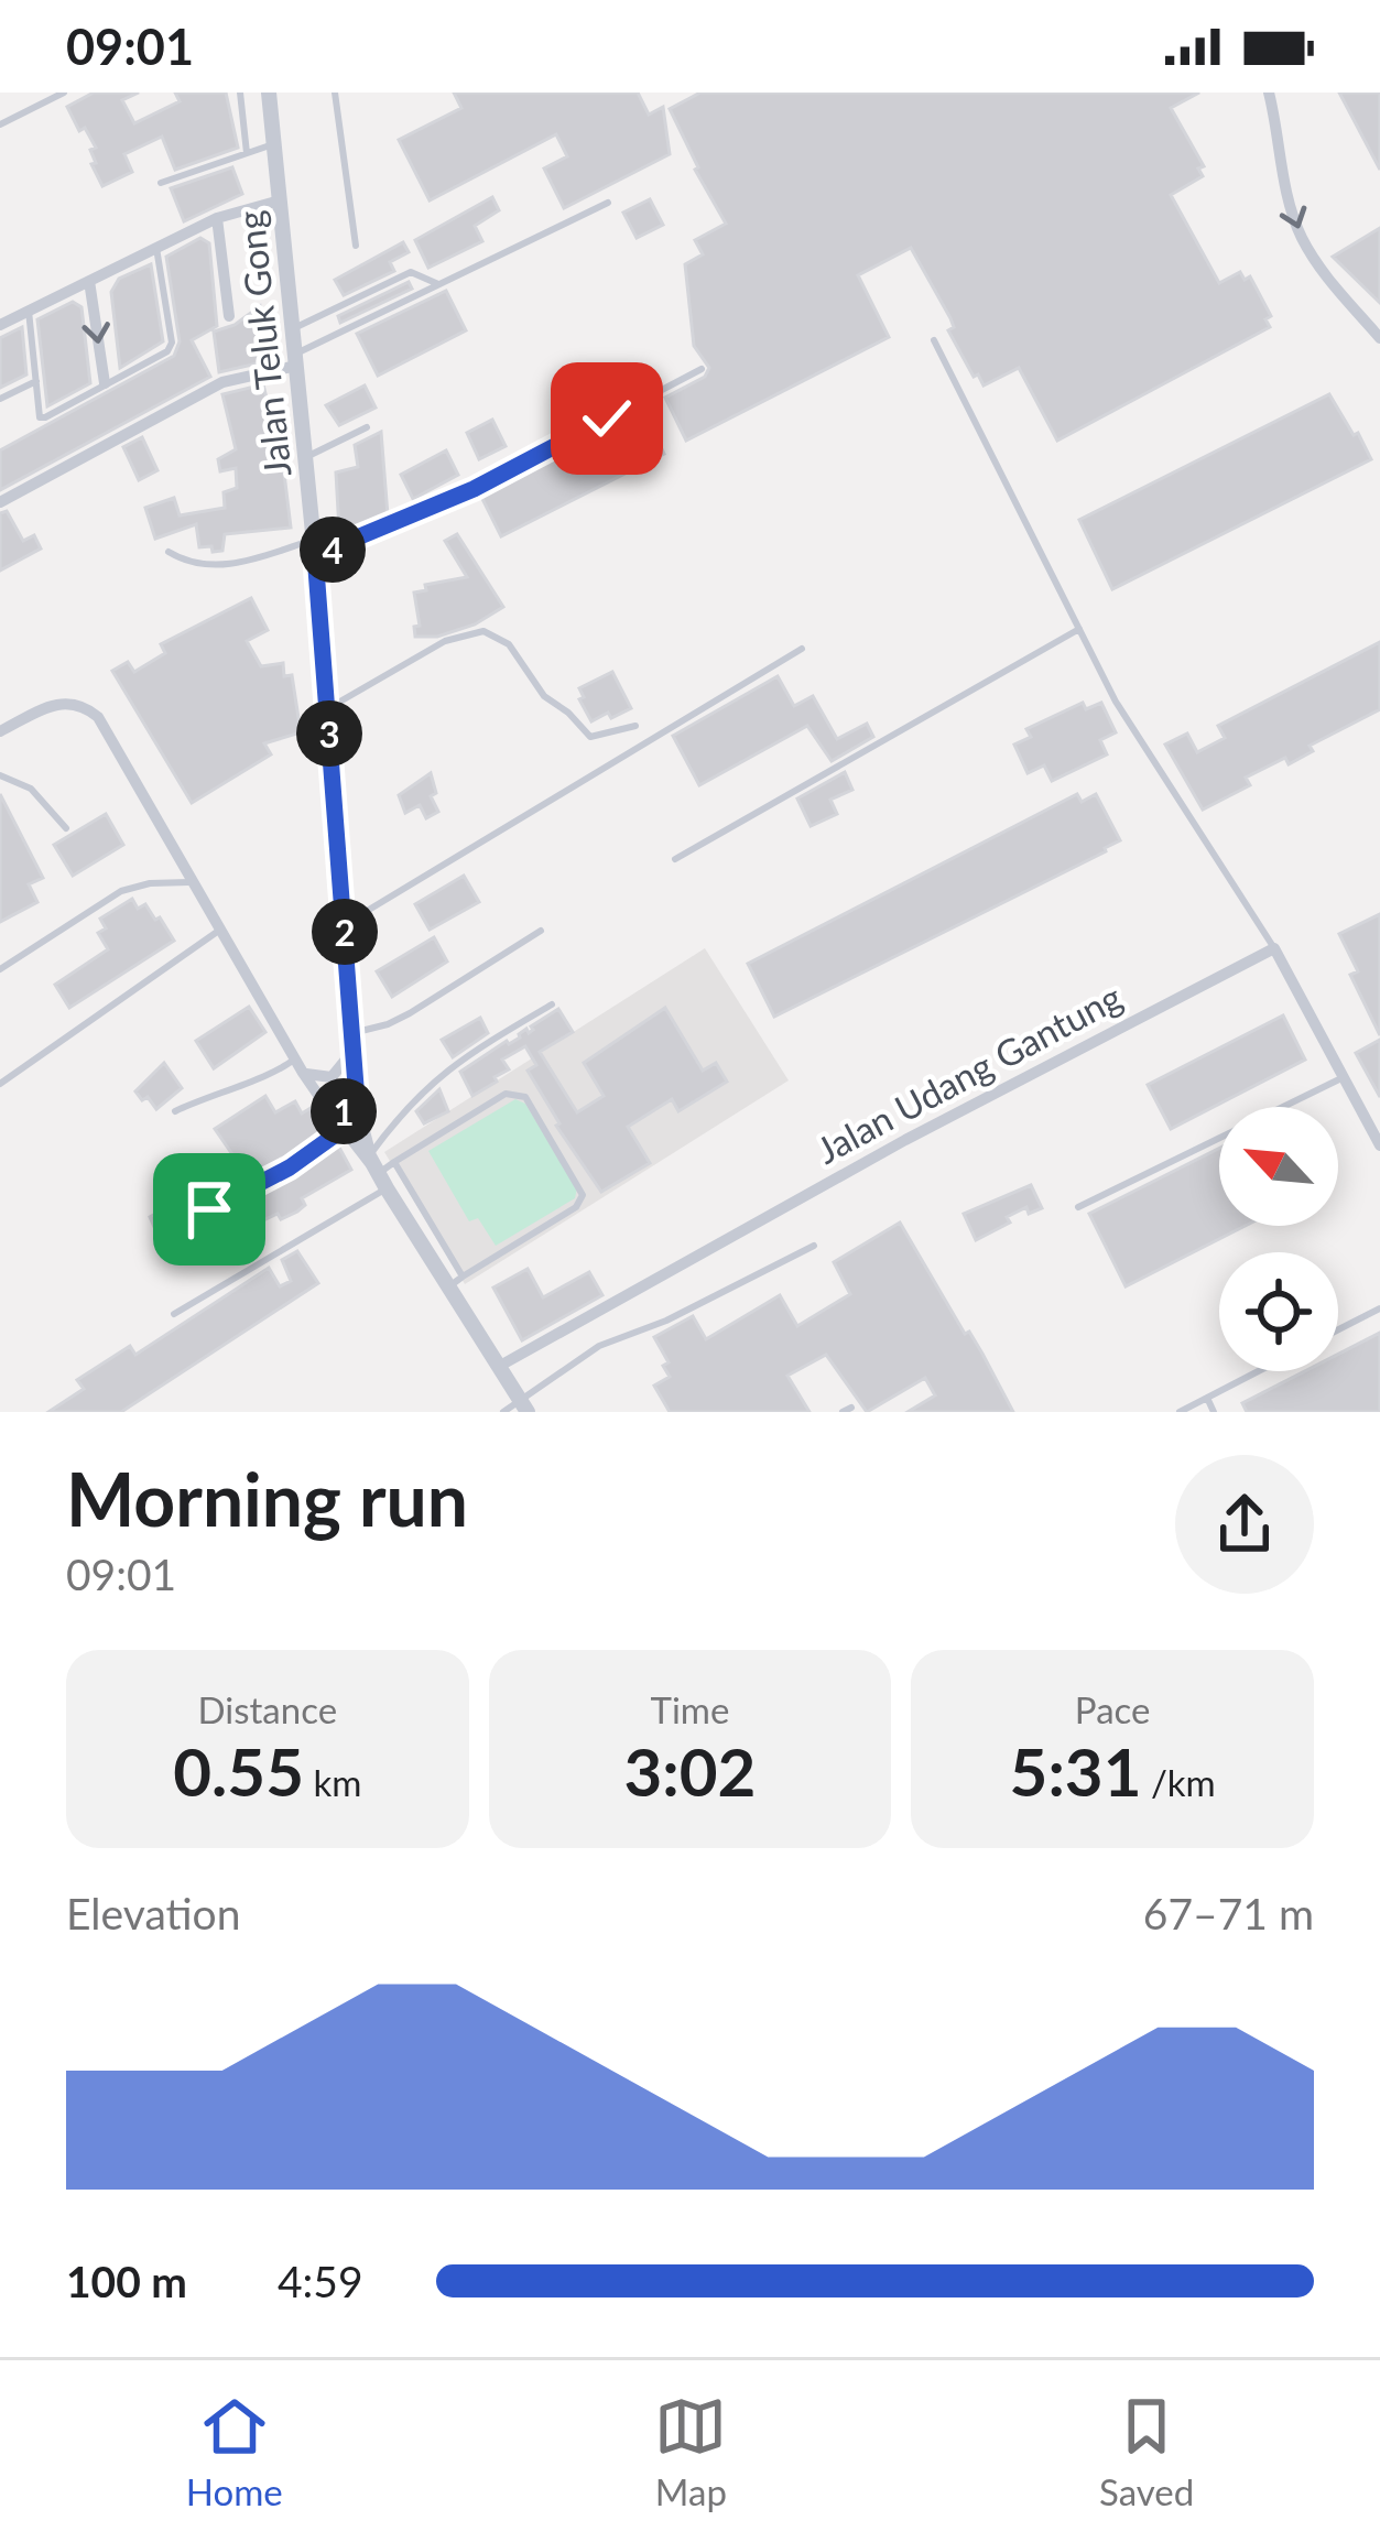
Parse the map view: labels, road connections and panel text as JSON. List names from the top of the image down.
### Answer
{
  "streets": {
    "street": ["Jalan Teluk Gong", "Jalan Udang Gantung"]
  },
  "crossings": [
    ["Jalan Teluk Gong", "Jalan Udang Gantung"]
  ],
  "north": "top left",
  "page": {
    "status": "09:01",
    "pins": [
      "4",
      "3",
      "2",
      "1"
    ],
    "heading": ["Morning run", "09:01"],
    "stats": [
      ["Distance", "0.55 km"],
      ["Time", "3:02"],
      ["Pace", "5:31 /km"]
    ],
    "chart": ["Elevation", "67–71 m"],
    "list": [
      {
        "name": "100 m",
        "note": "4:59"
      }
    ],
    "tabs": ["Home", "Map", "Saved"]
  }
}
